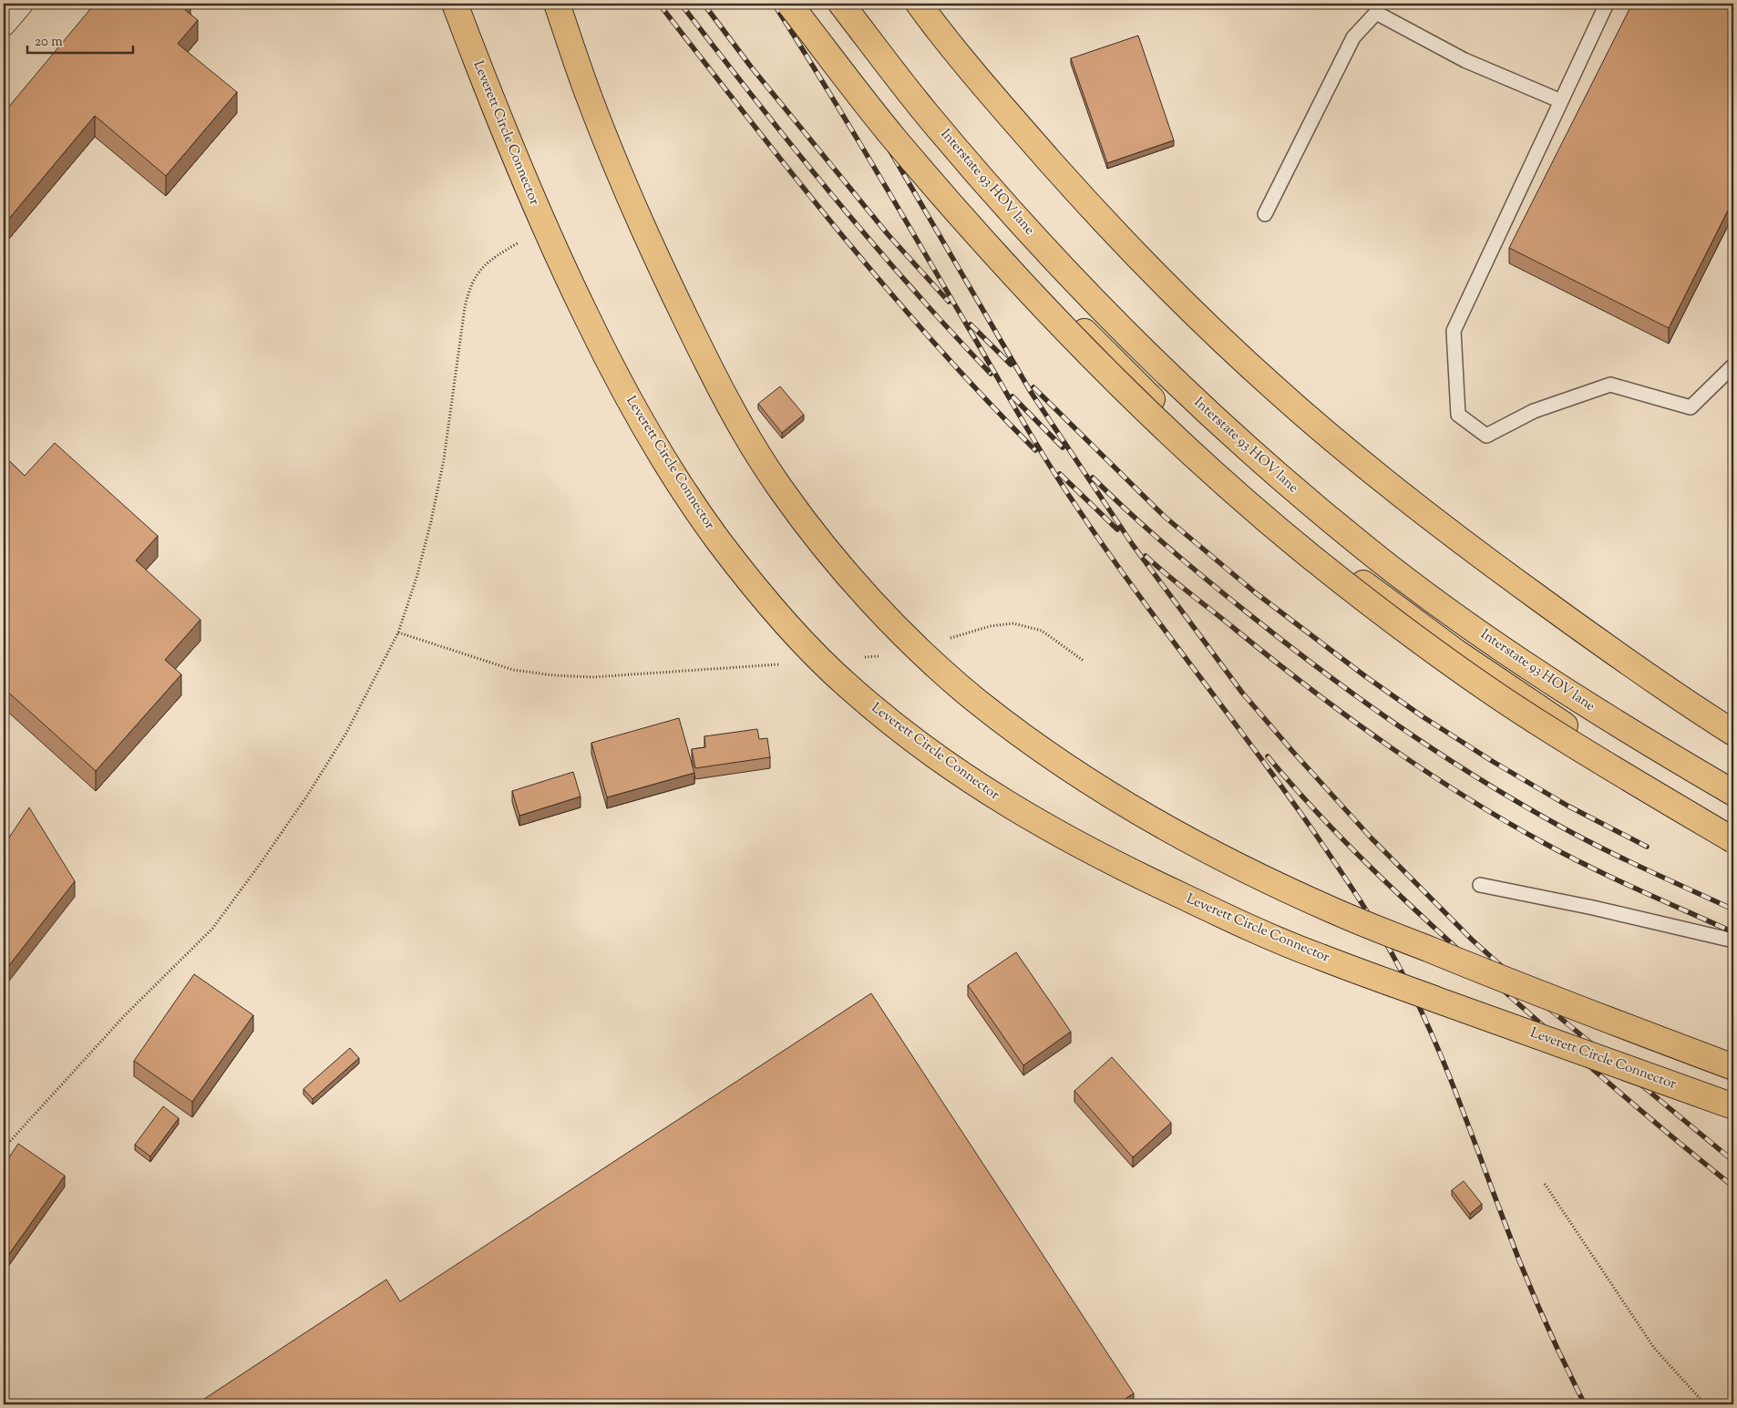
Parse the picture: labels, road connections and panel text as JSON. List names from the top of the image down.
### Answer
{
  "streets": {
    "highway": ["Leverett Circle Connector", "Interstate 93 HOV lane"]
  },
  "scale_bar": "20 m"
}
